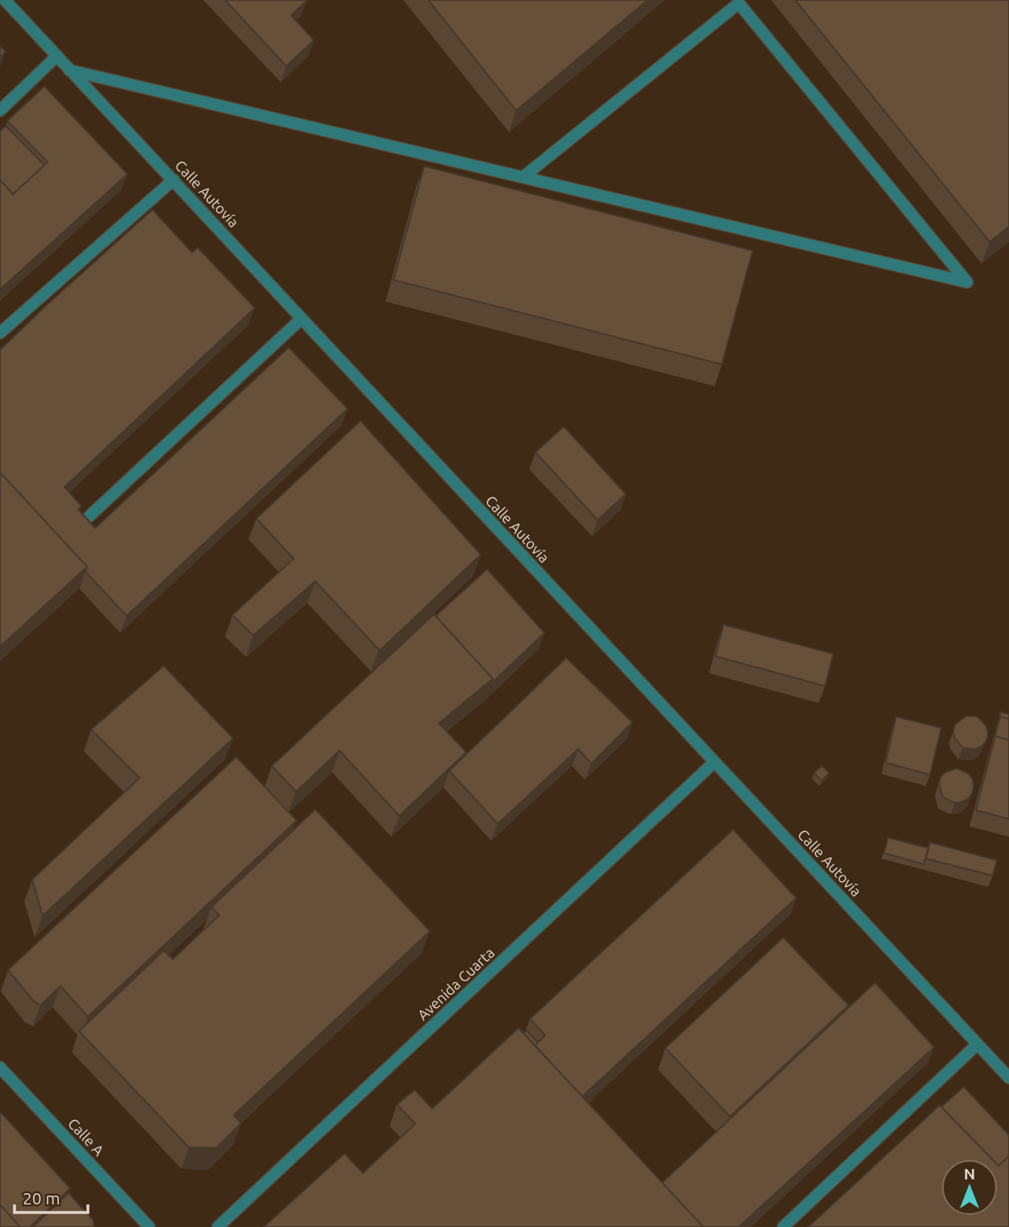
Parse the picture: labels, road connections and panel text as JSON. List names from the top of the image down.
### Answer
{
  "streets": {
    "street": ["Calle Autovía", "Avenida Cuarta", "Calle A"]
  },
  "crossings": [
    ["Calle Autovía", "Avenida Cuarta"]
  ],
  "scale_bar": "20 m",
  "north": "top"
}
